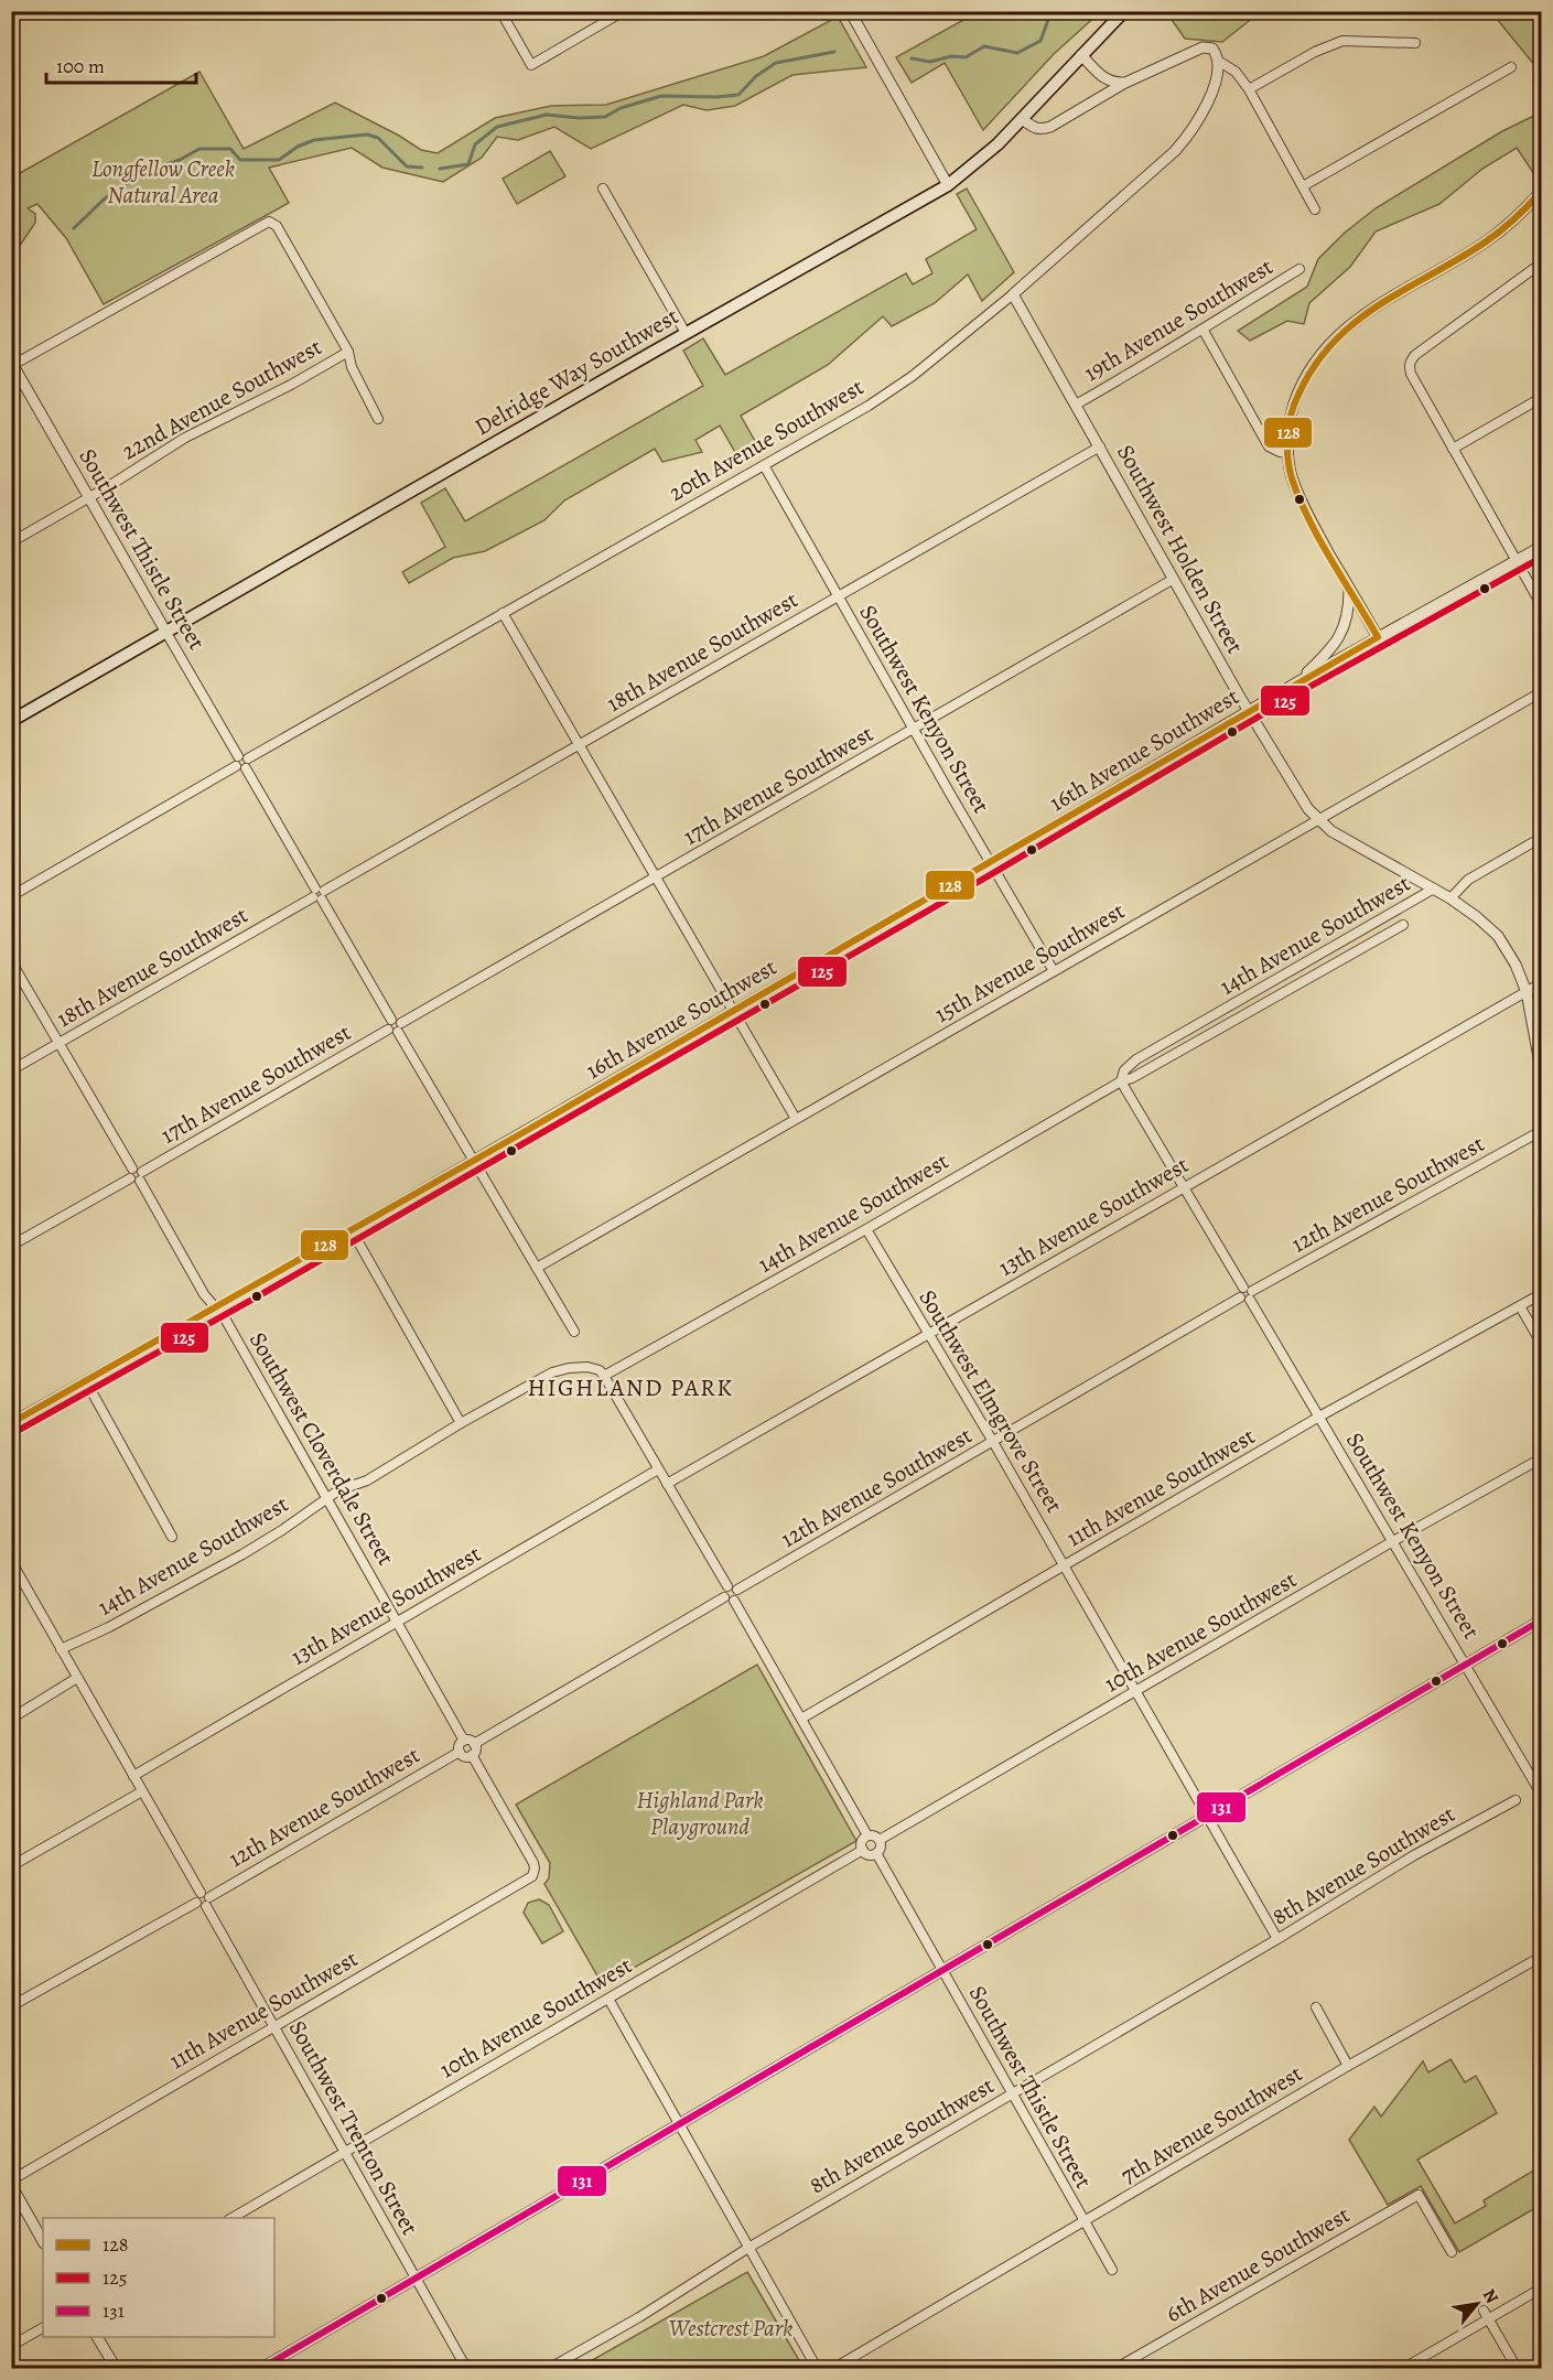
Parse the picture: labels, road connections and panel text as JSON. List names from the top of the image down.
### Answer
{
  "streets": {
    "main road": ["Delridge Way Southwest"],
    "street": [
      "19th Avenue Southwest",
      "22nd Avenue Southwest",
      "20th Avenue Southwest",
      "Southwest Thistle Street",
      "Southwest Holden Street",
      "18th Avenue Southwest",
      "Southwest Kenyon Street",
      "16th Avenue Southwest",
      "17th Avenue Southwest",
      "14th Avenue Southwest",
      "15th Avenue Southwest",
      "12th Avenue Southwest",
      "13th Avenue Southwest",
      "Southwest Elmgrove Street",
      "Southwest Cloverdale Street",
      "11th Avenue Southwest",
      "10th Avenue Southwest",
      "8th Avenue Southwest",
      "7th Avenue Southwest",
      "Southwest Trenton Street",
      "6th Avenue Southwest"
    ]
  },
  "crossings": [
    ["19th Avenue Southwest", "Southwest Holden Street"],
    ["Delridge Way Southwest", "Southwest Thistle Street"],
    ["22nd Avenue Southwest", "Southwest Thistle Street"],
    ["20th Avenue Southwest", "Southwest Thistle Street"],
    ["20th Avenue Southwest", "Southwest Holden Street"],
    ["20th Avenue Southwest", "Southwest Kenyon Street"],
    ["Southwest Thistle Street", "10th Avenue Southwest"],
    ["Southwest Thistle Street", "8th Avenue Southwest"],
    ["Southwest Thistle Street", "7th Avenue Southwest"],
    ["Southwest Holden Street", "18th Avenue Southwest"],
    ["Southwest Holden Street", "16th Avenue Southwest"],
    ["Southwest Holden Street", "17th Avenue Southwest"],
    ["Southwest Holden Street", "14th Avenue Southwest"],
    ["Southwest Holden Street", "15th Avenue Southwest"],
    ["Southwest Holden Street", "13th Avenue Southwest"],
    ["18th Avenue Southwest", "Southwest Kenyon Street"],
    ["Southwest Kenyon Street", "16th Avenue Southwest"],
    ["Southwest Kenyon Street", "17th Avenue Southwest"],
    ["Southwest Kenyon Street", "14th Avenue Southwest"],
    ["Southwest Kenyon Street", "15th Avenue Southwest"],
    ["Southwest Kenyon Street", "12th Avenue Southwest"],
    ["Southwest Kenyon Street", "13th Avenue Southwest"],
    ["Southwest Kenyon Street", "11th Avenue Southwest"],
    ["Southwest Kenyon Street", "10th Avenue Southwest"],
    ["16th Avenue Southwest", "Southwest Cloverdale Street"],
    ["17th Avenue Southwest", "Southwest Cloverdale Street"],
    ["14th Avenue Southwest", "Southwest Elmgrove Street"],
    ["14th Avenue Southwest", "Southwest Cloverdale Street"],
    ["14th Avenue Southwest", "Southwest Trenton Street"],
    ["12th Avenue Southwest", "Southwest Elmgrove Street"],
    ["12th Avenue Southwest", "Southwest Cloverdale Street"],
    ["12th Avenue Southwest", "11th Avenue Southwest"],
    ["12th Avenue Southwest", "Southwest Trenton Street"],
    ["13th Avenue Southwest", "Southwest Elmgrove Street"],
    ["13th Avenue Southwest", "Southwest Cloverdale Street"],
    ["13th Avenue Southwest", "Southwest Trenton Street"],
    ["Southwest Elmgrove Street", "11th Avenue Southwest"],
    ["Southwest Elmgrove Street", "10th Avenue Southwest"],
    ["Southwest Elmgrove Street", "8th Avenue Southwest"],
    ["Southwest Cloverdale Street", "11th Avenue Southwest"],
    ["11th Avenue Southwest", "Southwest Trenton Street"],
    ["10th Avenue Southwest", "Southwest Trenton Street"]
  ],
  "districts": ["HIGHLAND PARK"],
  "parks": ["Longfellow Creek Natural Area", "Highland Park Playground", "Westcrest Park"],
  "lines": ["transit line 128", "transit line 125", "transit line 131"],
  "legend": ["128", "125", "131"],
  "scale_bar": "100 m",
  "north": "top right"
}
